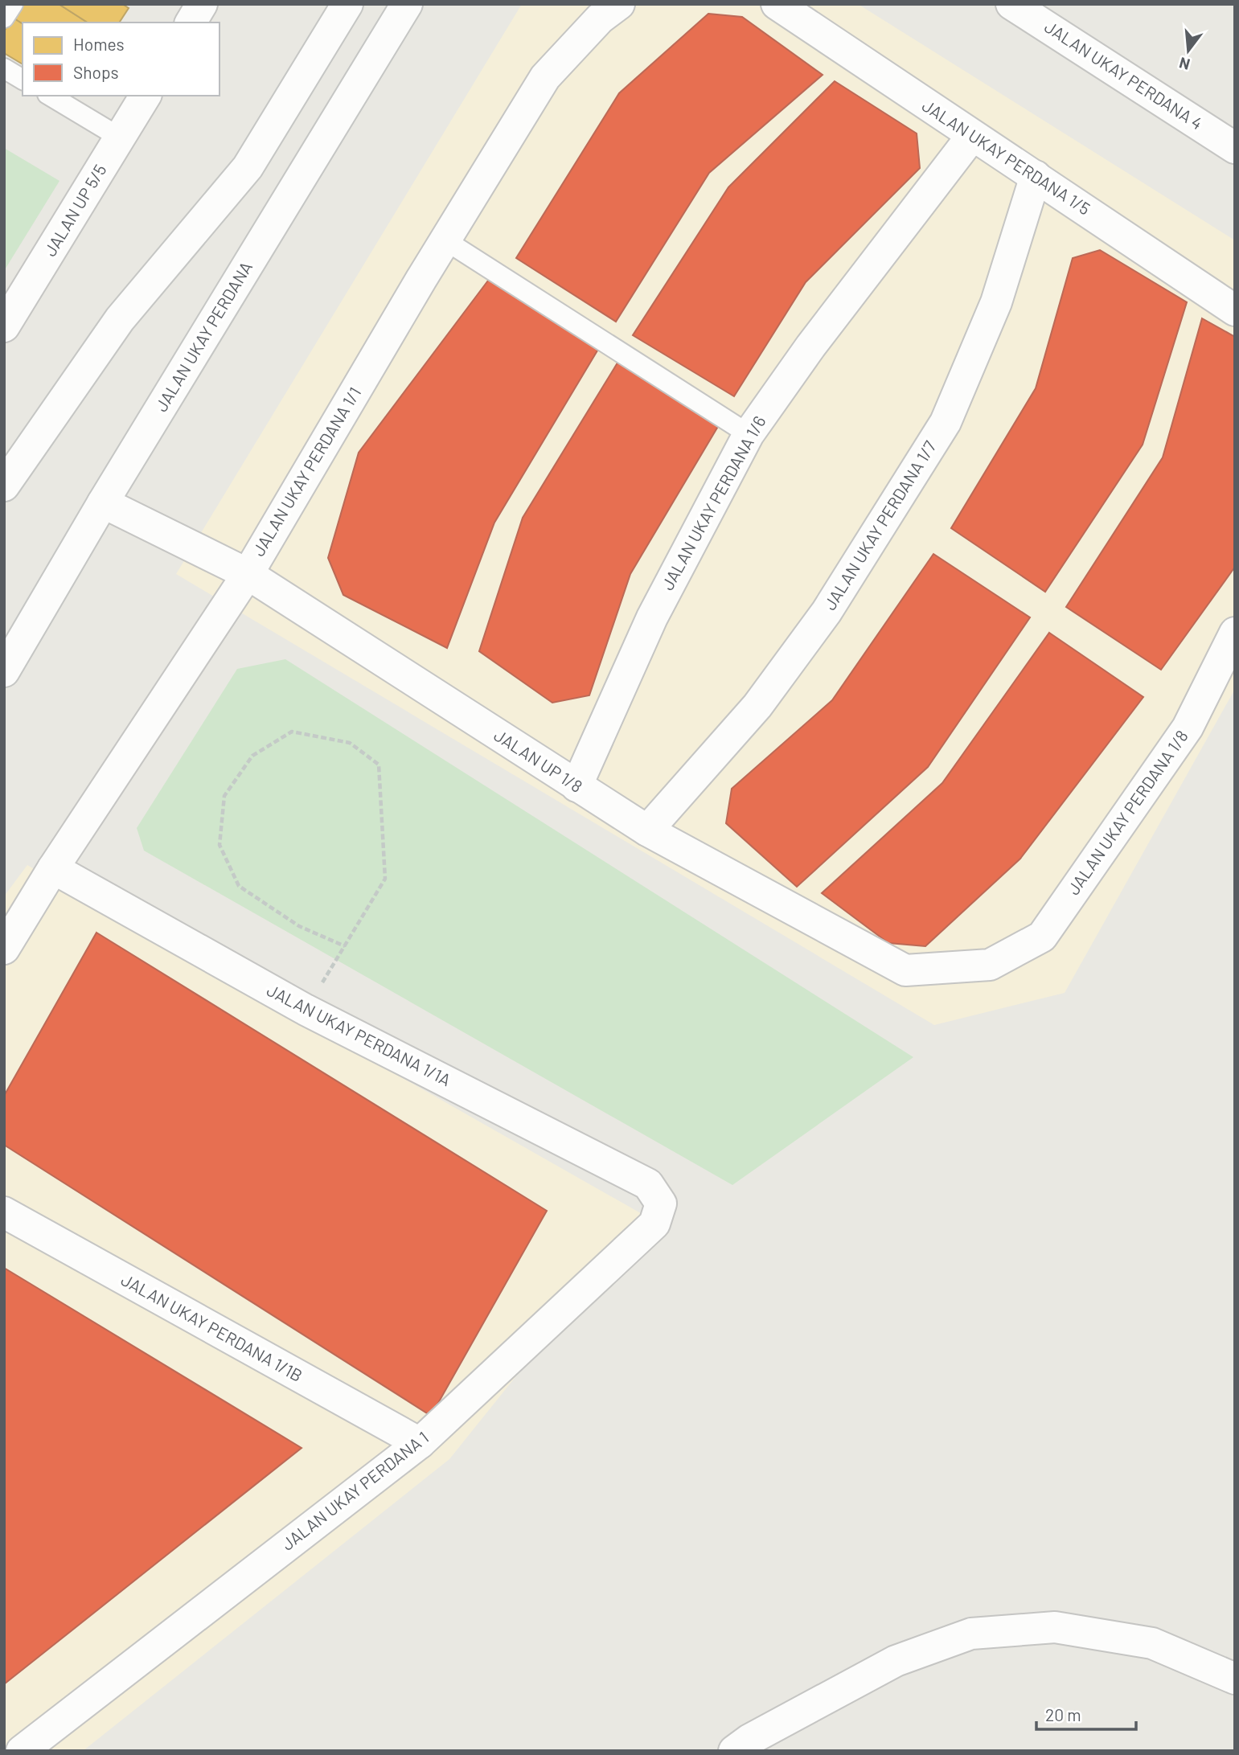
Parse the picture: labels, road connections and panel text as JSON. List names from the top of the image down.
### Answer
{
  "streets": {
    "street": [
      "JALAN UKAY PERDANA 4",
      "JALAN UKAY PERDANA 1/5",
      "JALAN UP 5/5",
      "JALAN UKAY PERDANA",
      "JALAN UKAY PERDANA 1/1",
      "JALAN UKAY PERDANA 1/6",
      "JALAN UKAY PERDANA 1/7",
      "JALAN UP 1/8",
      "JALAN UKAY PERDANA 1/8",
      "JALAN UKAY PERDANA 1/1A",
      "JALAN UKAY PERDANA 1/1B",
      "JALAN UKAY PERDANA 1"
    ]
  },
  "crossings": [
    ["JALAN UKAY PERDANA 1/5", "JALAN UKAY PERDANA 1/6"],
    ["JALAN UKAY PERDANA 1/5", "JALAN UKAY PERDANA 1/7"],
    ["JALAN UKAY PERDANA", "JALAN UP 1/8"],
    ["JALAN UKAY PERDANA 1/1", "JALAN UP 1/8"],
    ["JALAN UKAY PERDANA 1/1", "JALAN UKAY PERDANA 1/1A"],
    ["JALAN UKAY PERDANA 1/6", "JALAN UP 1/8"],
    ["JALAN UKAY PERDANA 1/7", "JALAN UP 1/8"],
    ["JALAN UP 1/8", "JALAN UKAY PERDANA 1/8"],
    ["JALAN UKAY PERDANA 1/1A", "JALAN UKAY PERDANA 1"],
    ["JALAN UKAY PERDANA 1/1B", "JALAN UKAY PERDANA 1"]
  ],
  "legend": ["Homes", "Shops"],
  "scale_bar": "20 m",
  "north": "bottom"
}
